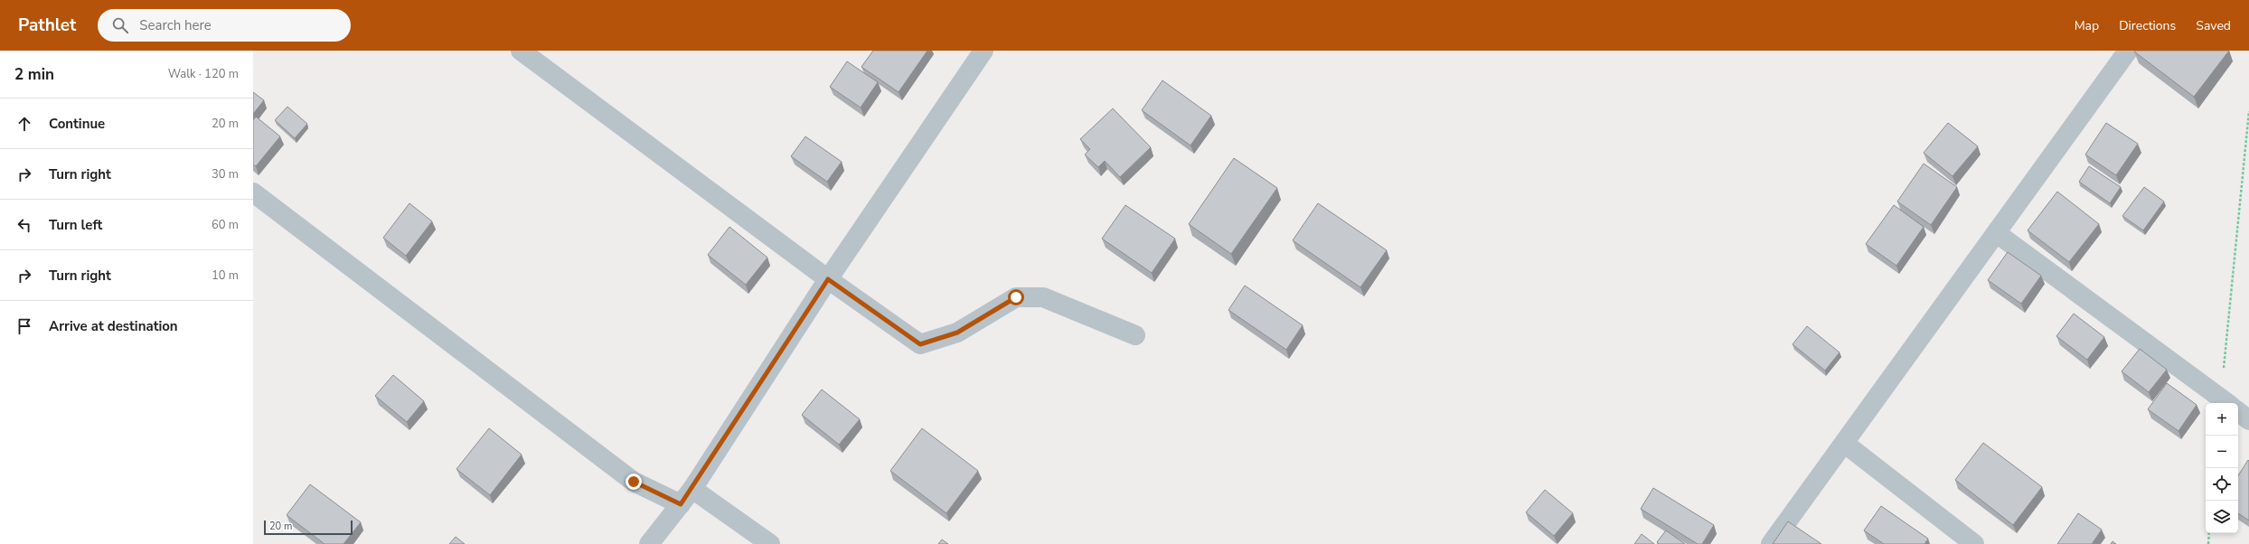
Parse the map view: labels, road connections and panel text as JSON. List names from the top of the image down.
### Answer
{
  "scale_bar": "20 m",
  "page": {
    "header": "Pathlet",
    "search": "Search here",
    "nav": ["Map", "Directions", "Saved"],
    "heading": ["2 min", "Walk · 120 m"],
    "list": [
      ["Continue", "20 m"],
      ["Turn right", "30 m"],
      ["Turn left", "60 m"],
      ["Turn right", "10 m"],
      "Arrive at destination"
    ],
    "map_buttons": ["+", "−"],
    "scale": "20 m"
  }
}
